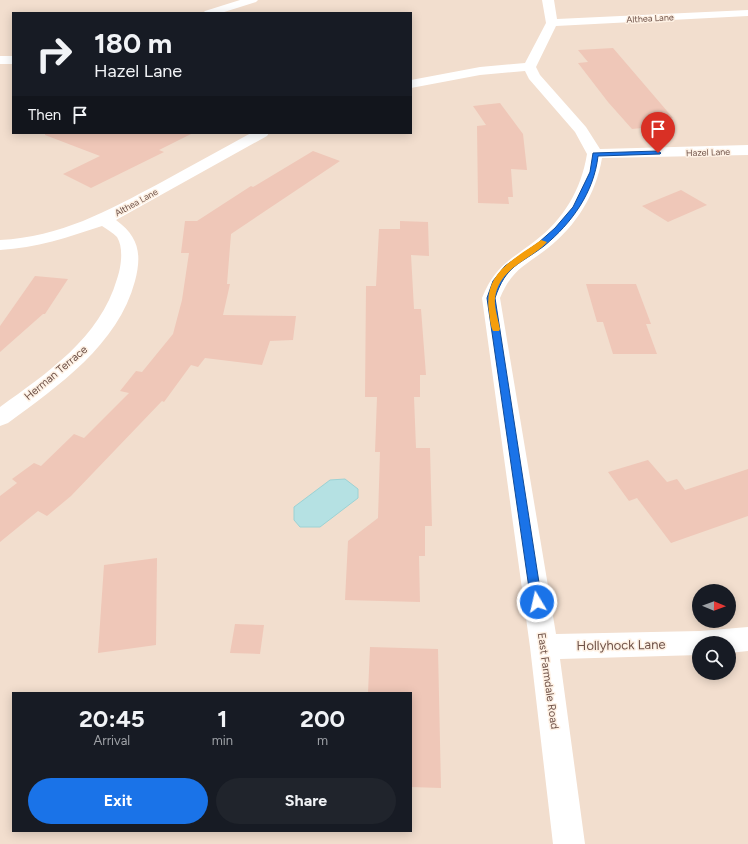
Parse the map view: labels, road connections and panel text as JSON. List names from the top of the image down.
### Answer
{
  "streets": {
    "street": [
      "Althea Lane",
      "Hazel Lane",
      "Herman Terrace",
      "Hollyhock Lane",
      "East Farmdale Road"
    ]
  },
  "crossings": [
    ["Althea Lane", "Herman Terrace"],
    ["Hazel Lane", "East Farmdale Road"],
    ["Hollyhock Lane", "East Farmdale Road"]
  ],
  "north": "right",
  "page": {
    "turn": ["180 m", "Hazel Lane"],
    "then": "Then",
    "eta": [
      "20:45",
      "Arrival",
      "1",
      "min",
      "200",
      "m"
    ],
    "buttons": ["Exit", "Share"]
  }
}
